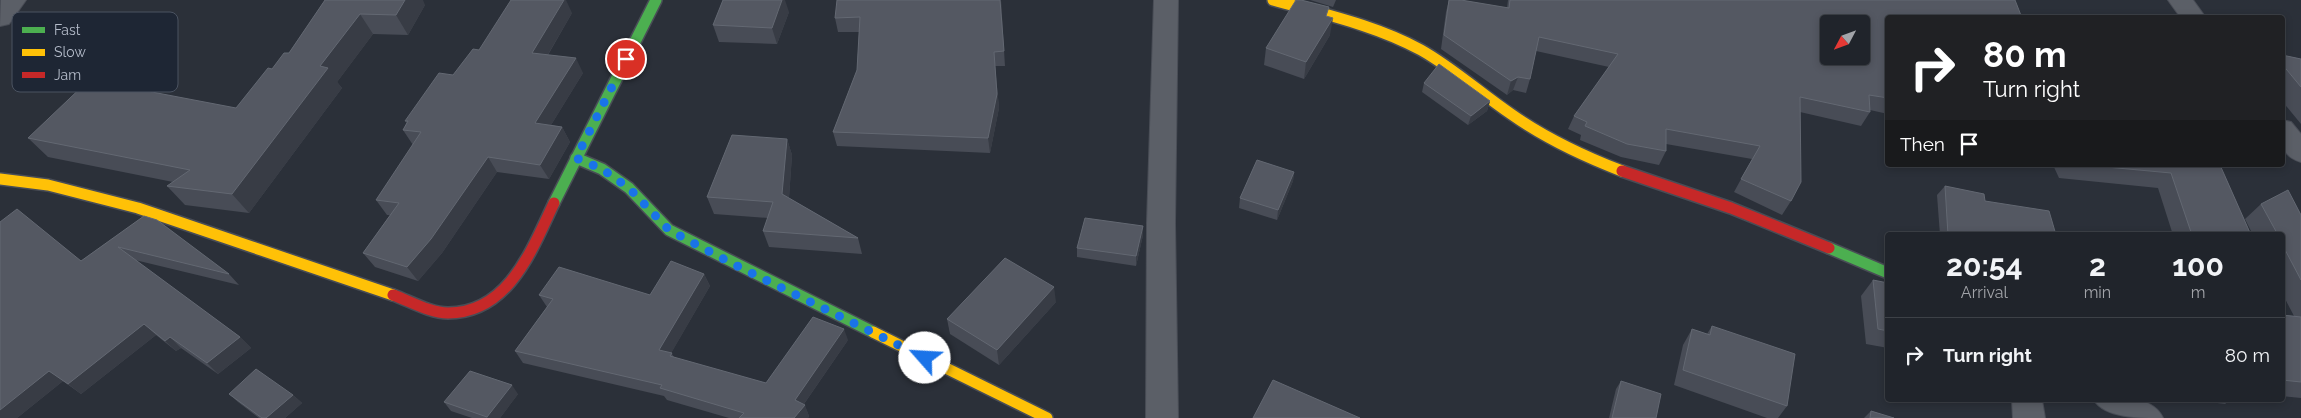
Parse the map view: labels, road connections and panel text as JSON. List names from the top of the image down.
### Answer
{
  "legend": ["Fast", "Slow", "Jam"],
  "north": "bottom left",
  "page": {
    "turn": ["80 m", "Turn right"],
    "then": "Then",
    "eta": [
      "20:54",
      "Arrival",
      "2",
      "min",
      "100",
      "m"
    ],
    "list": [
      {
        "name": "Turn right",
        "value": "80 m"
      }
    ]
  }
}
